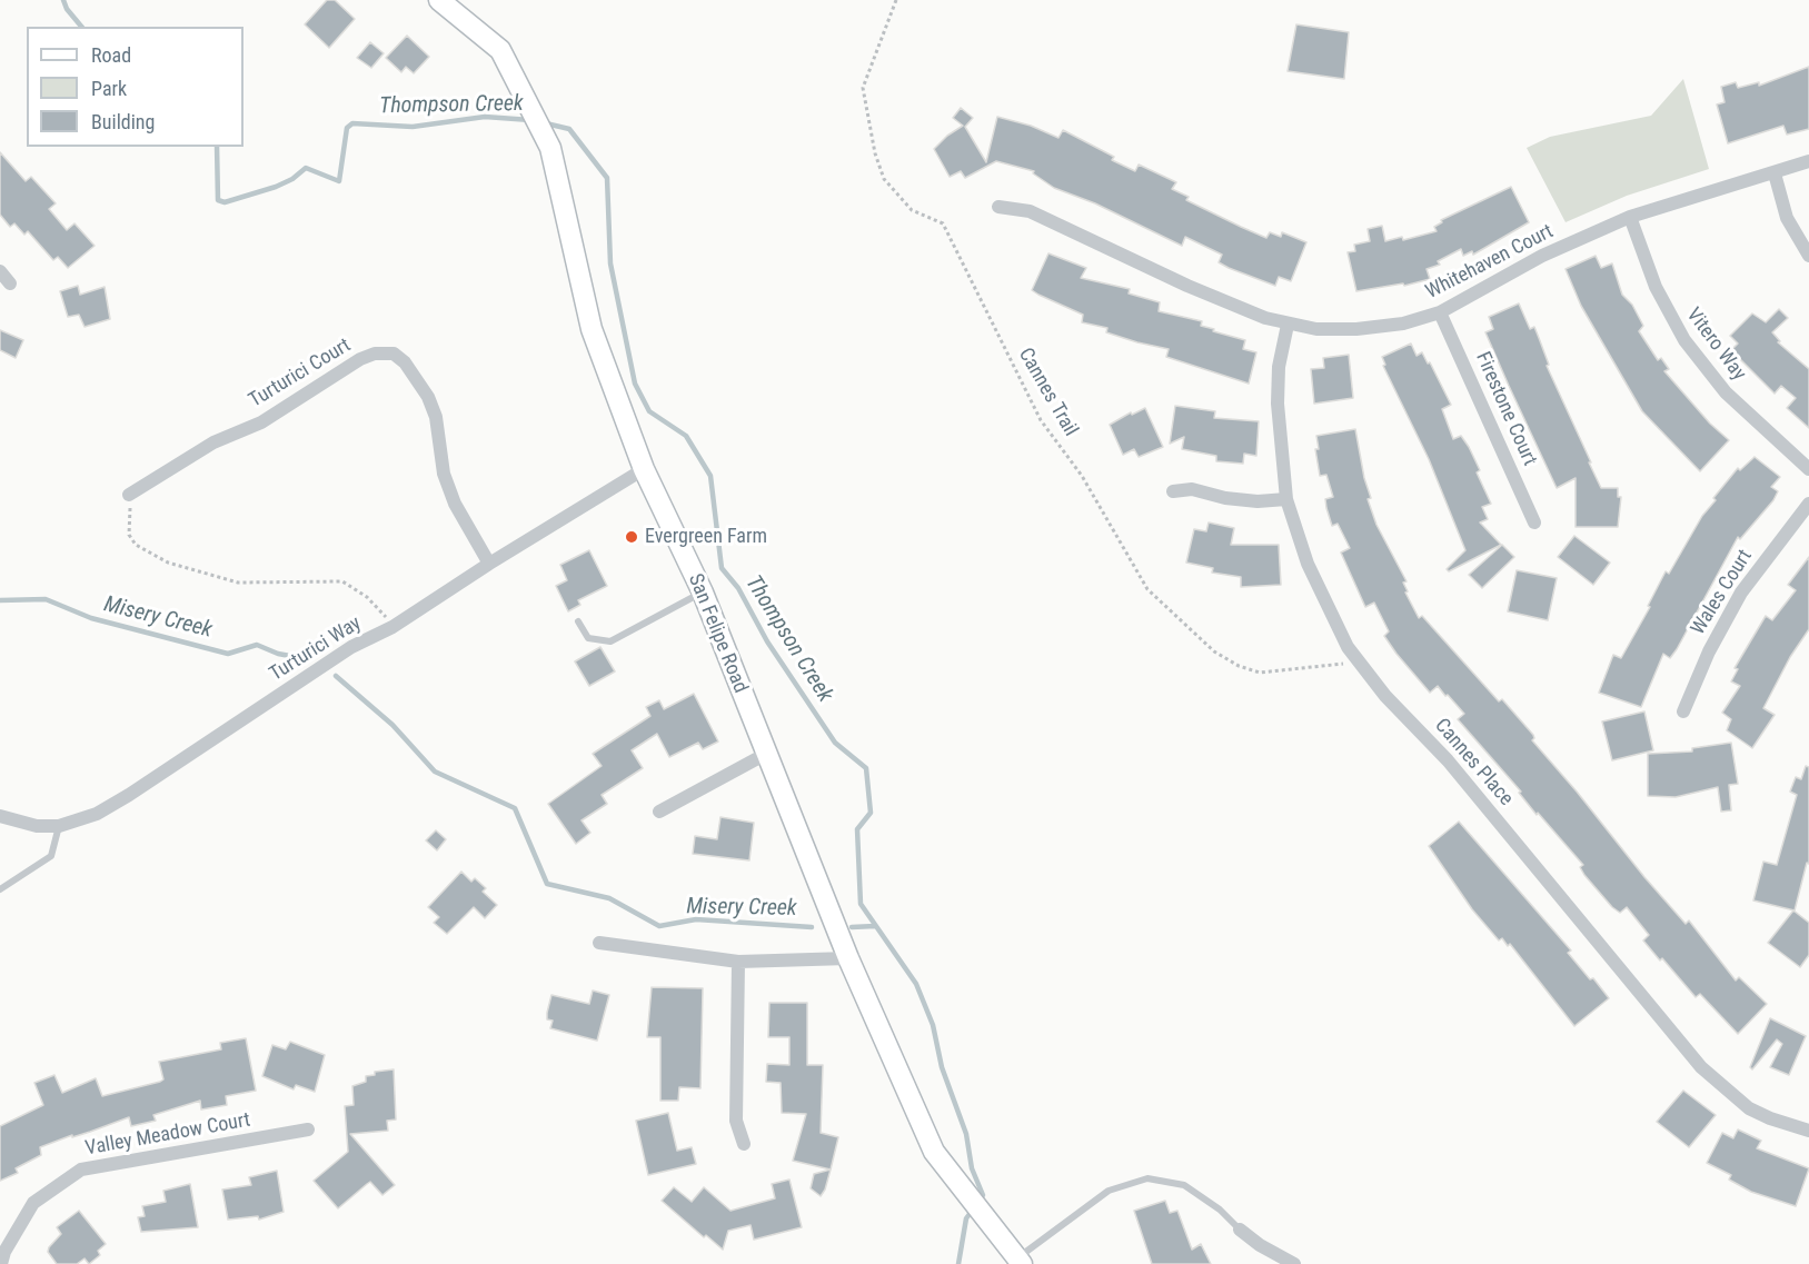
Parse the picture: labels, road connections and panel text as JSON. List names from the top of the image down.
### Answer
{
  "streets": {
    "street": [
      "Whitehaven Court",
      "Vitero Way",
      "Turturici Court",
      "Firestone Court",
      "Wales Court",
      "San Felipe Road",
      "Turturici Way",
      "Cannes Place",
      "Valley Meadow Court"
    ],
    "path": ["Cannes Trail"]
  },
  "crossings": [
    ["Whitehaven Court", "Vitero Way"],
    ["Whitehaven Court", "Firestone Court"],
    ["Whitehaven Court", "Cannes Place"],
    ["Turturici Court", "Turturici Way"],
    ["Cannes Trail", "Cannes Place"],
    ["San Felipe Road", "Turturici Way"]
  ],
  "water": ["Thompson Creek", "Misery Creek"],
  "places": ["Evergreen Farm"],
  "legend": ["Road", "Park", "Building"]
}
